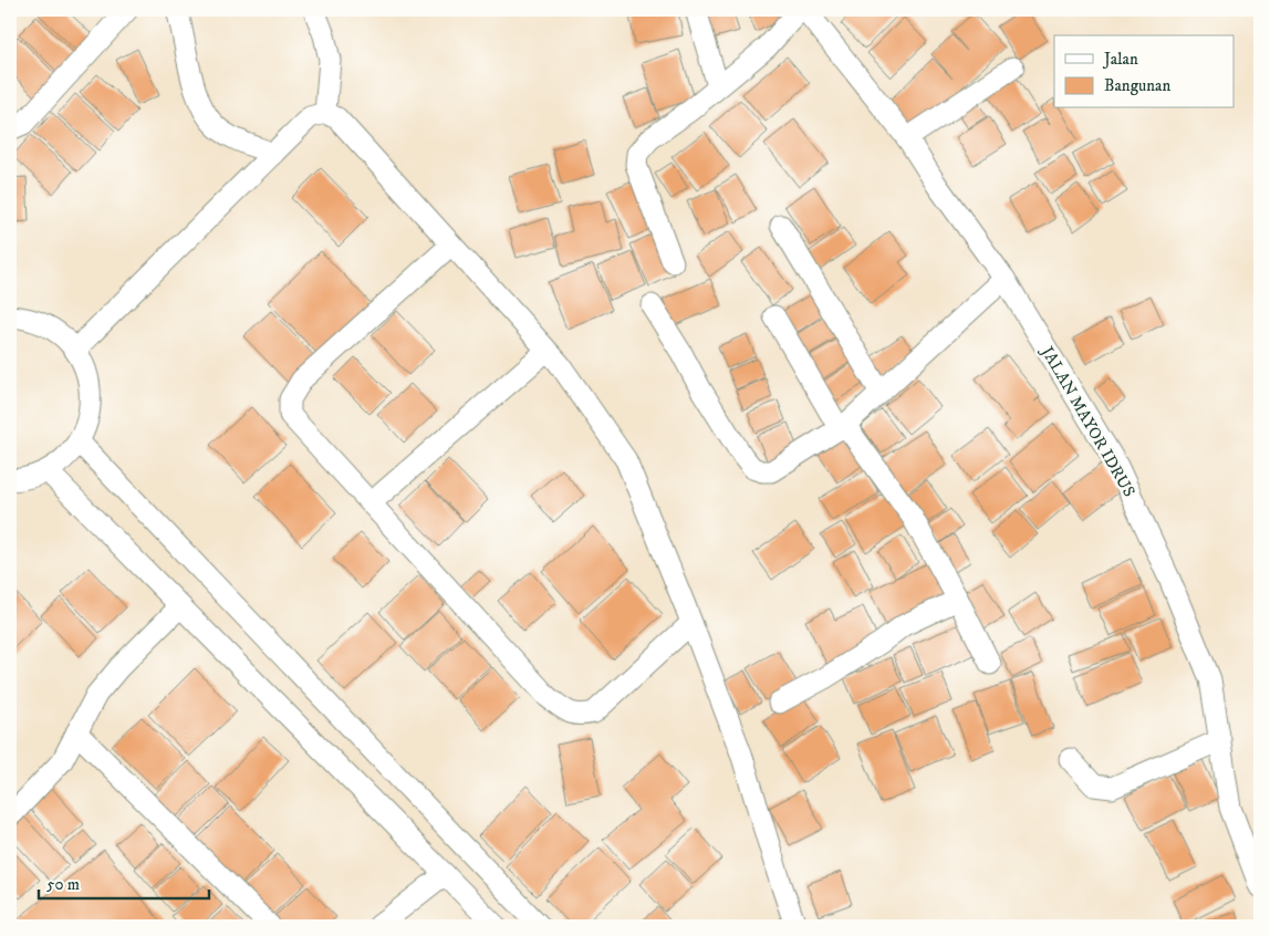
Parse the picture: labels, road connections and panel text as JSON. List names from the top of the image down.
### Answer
{
  "streets": {
    "street": ["JALAN MAYOR IDRUS"]
  },
  "legend": ["Jalan", "Bangunan"],
  "scale_bar": "50 m"
}
